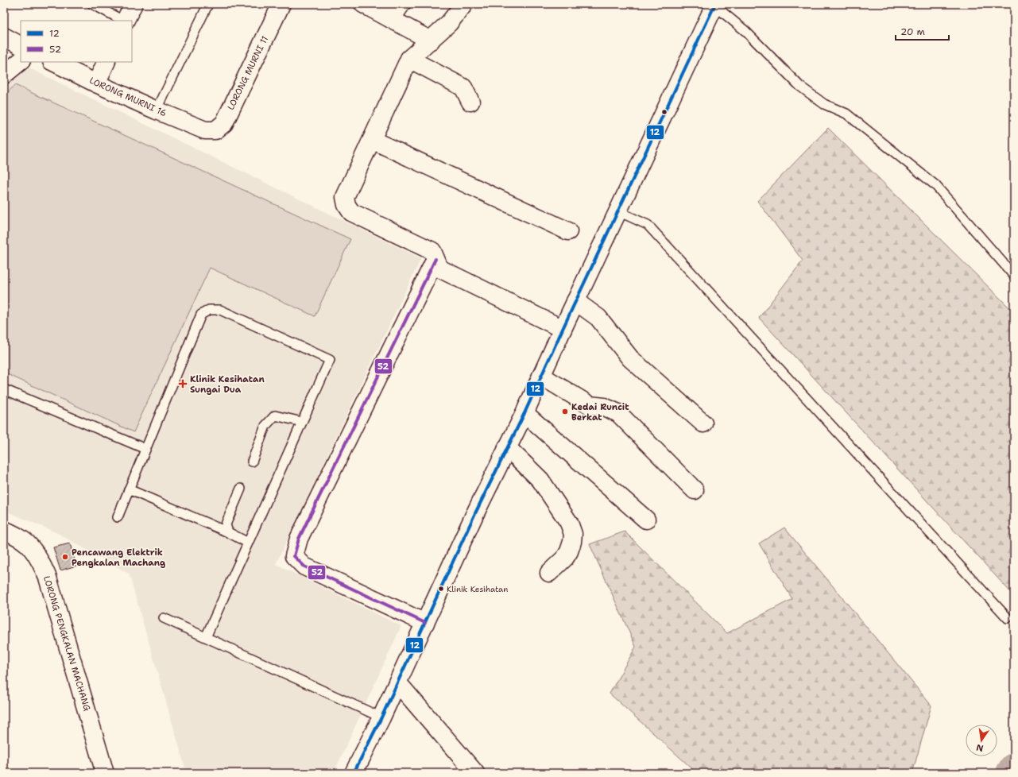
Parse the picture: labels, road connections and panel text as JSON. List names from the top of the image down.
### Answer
{
  "streets": {
    "street": ["LORONG MURNI 11", "LORONG MURNI 16", "LORONG PENGKALAN MACHANG"]
  },
  "crossings": [
    ["LORONG MURNI 11", "LORONG MURNI 16"]
  ],
  "places": {
    "health": ["Klinik Kesihatan Sungai Dua"],
    "other": ["Kedai Runcit Berkat", "Pencawang Elektrik Pengkalan Machang", "Klinik Kesihatan"]
  },
  "lines": ["transit line 12", "transit line 52"],
  "legend": ["12", "52"],
  "scale_bar": "20 m",
  "north": "bottom"
}
